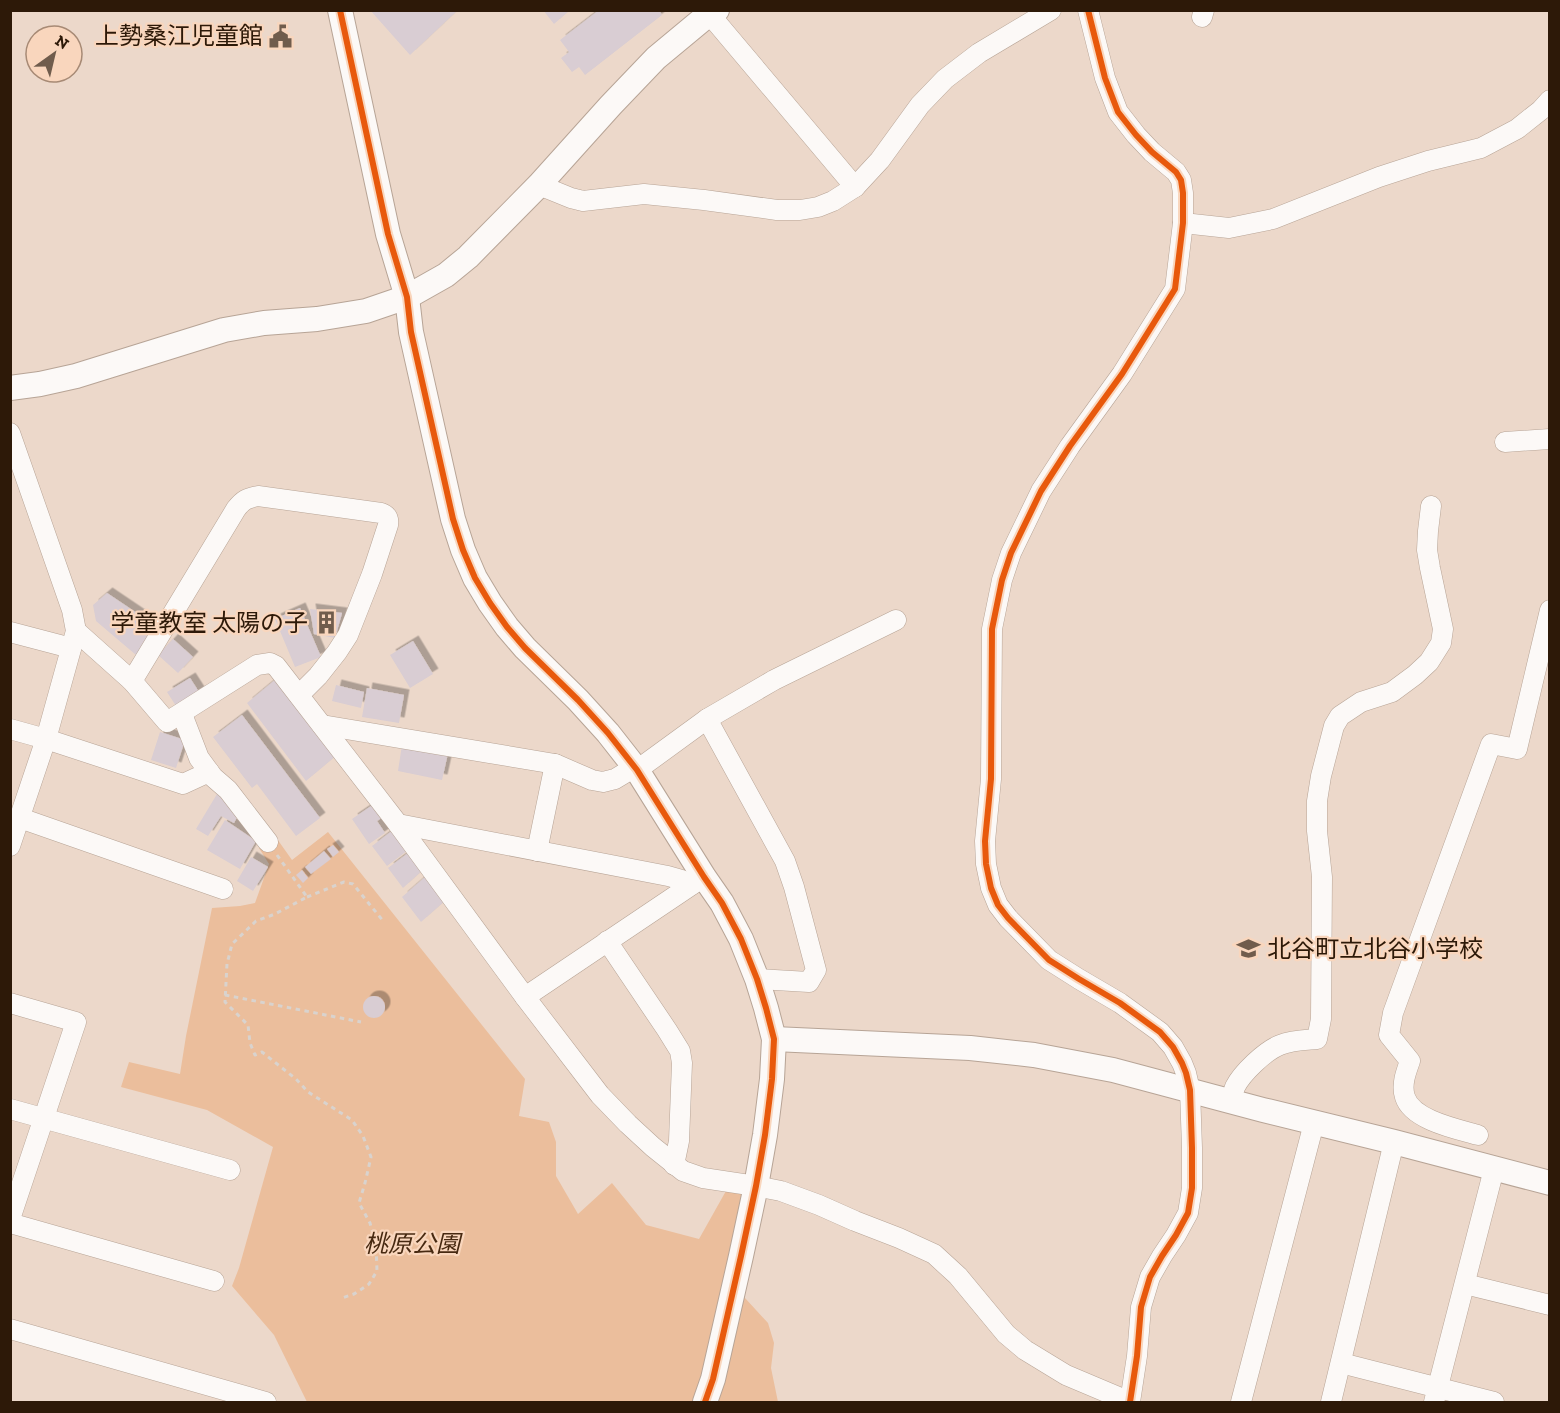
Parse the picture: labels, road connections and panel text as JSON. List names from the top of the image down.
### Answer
{
  "parks": ["桃原公園"],
  "places": {
    "public building": ["上勢桑江児童館"],
    "building": ["学童教室 太陽の子"],
    "school or university": ["北谷町立北谷小学校"]
  },
  "north": "top right"
}
